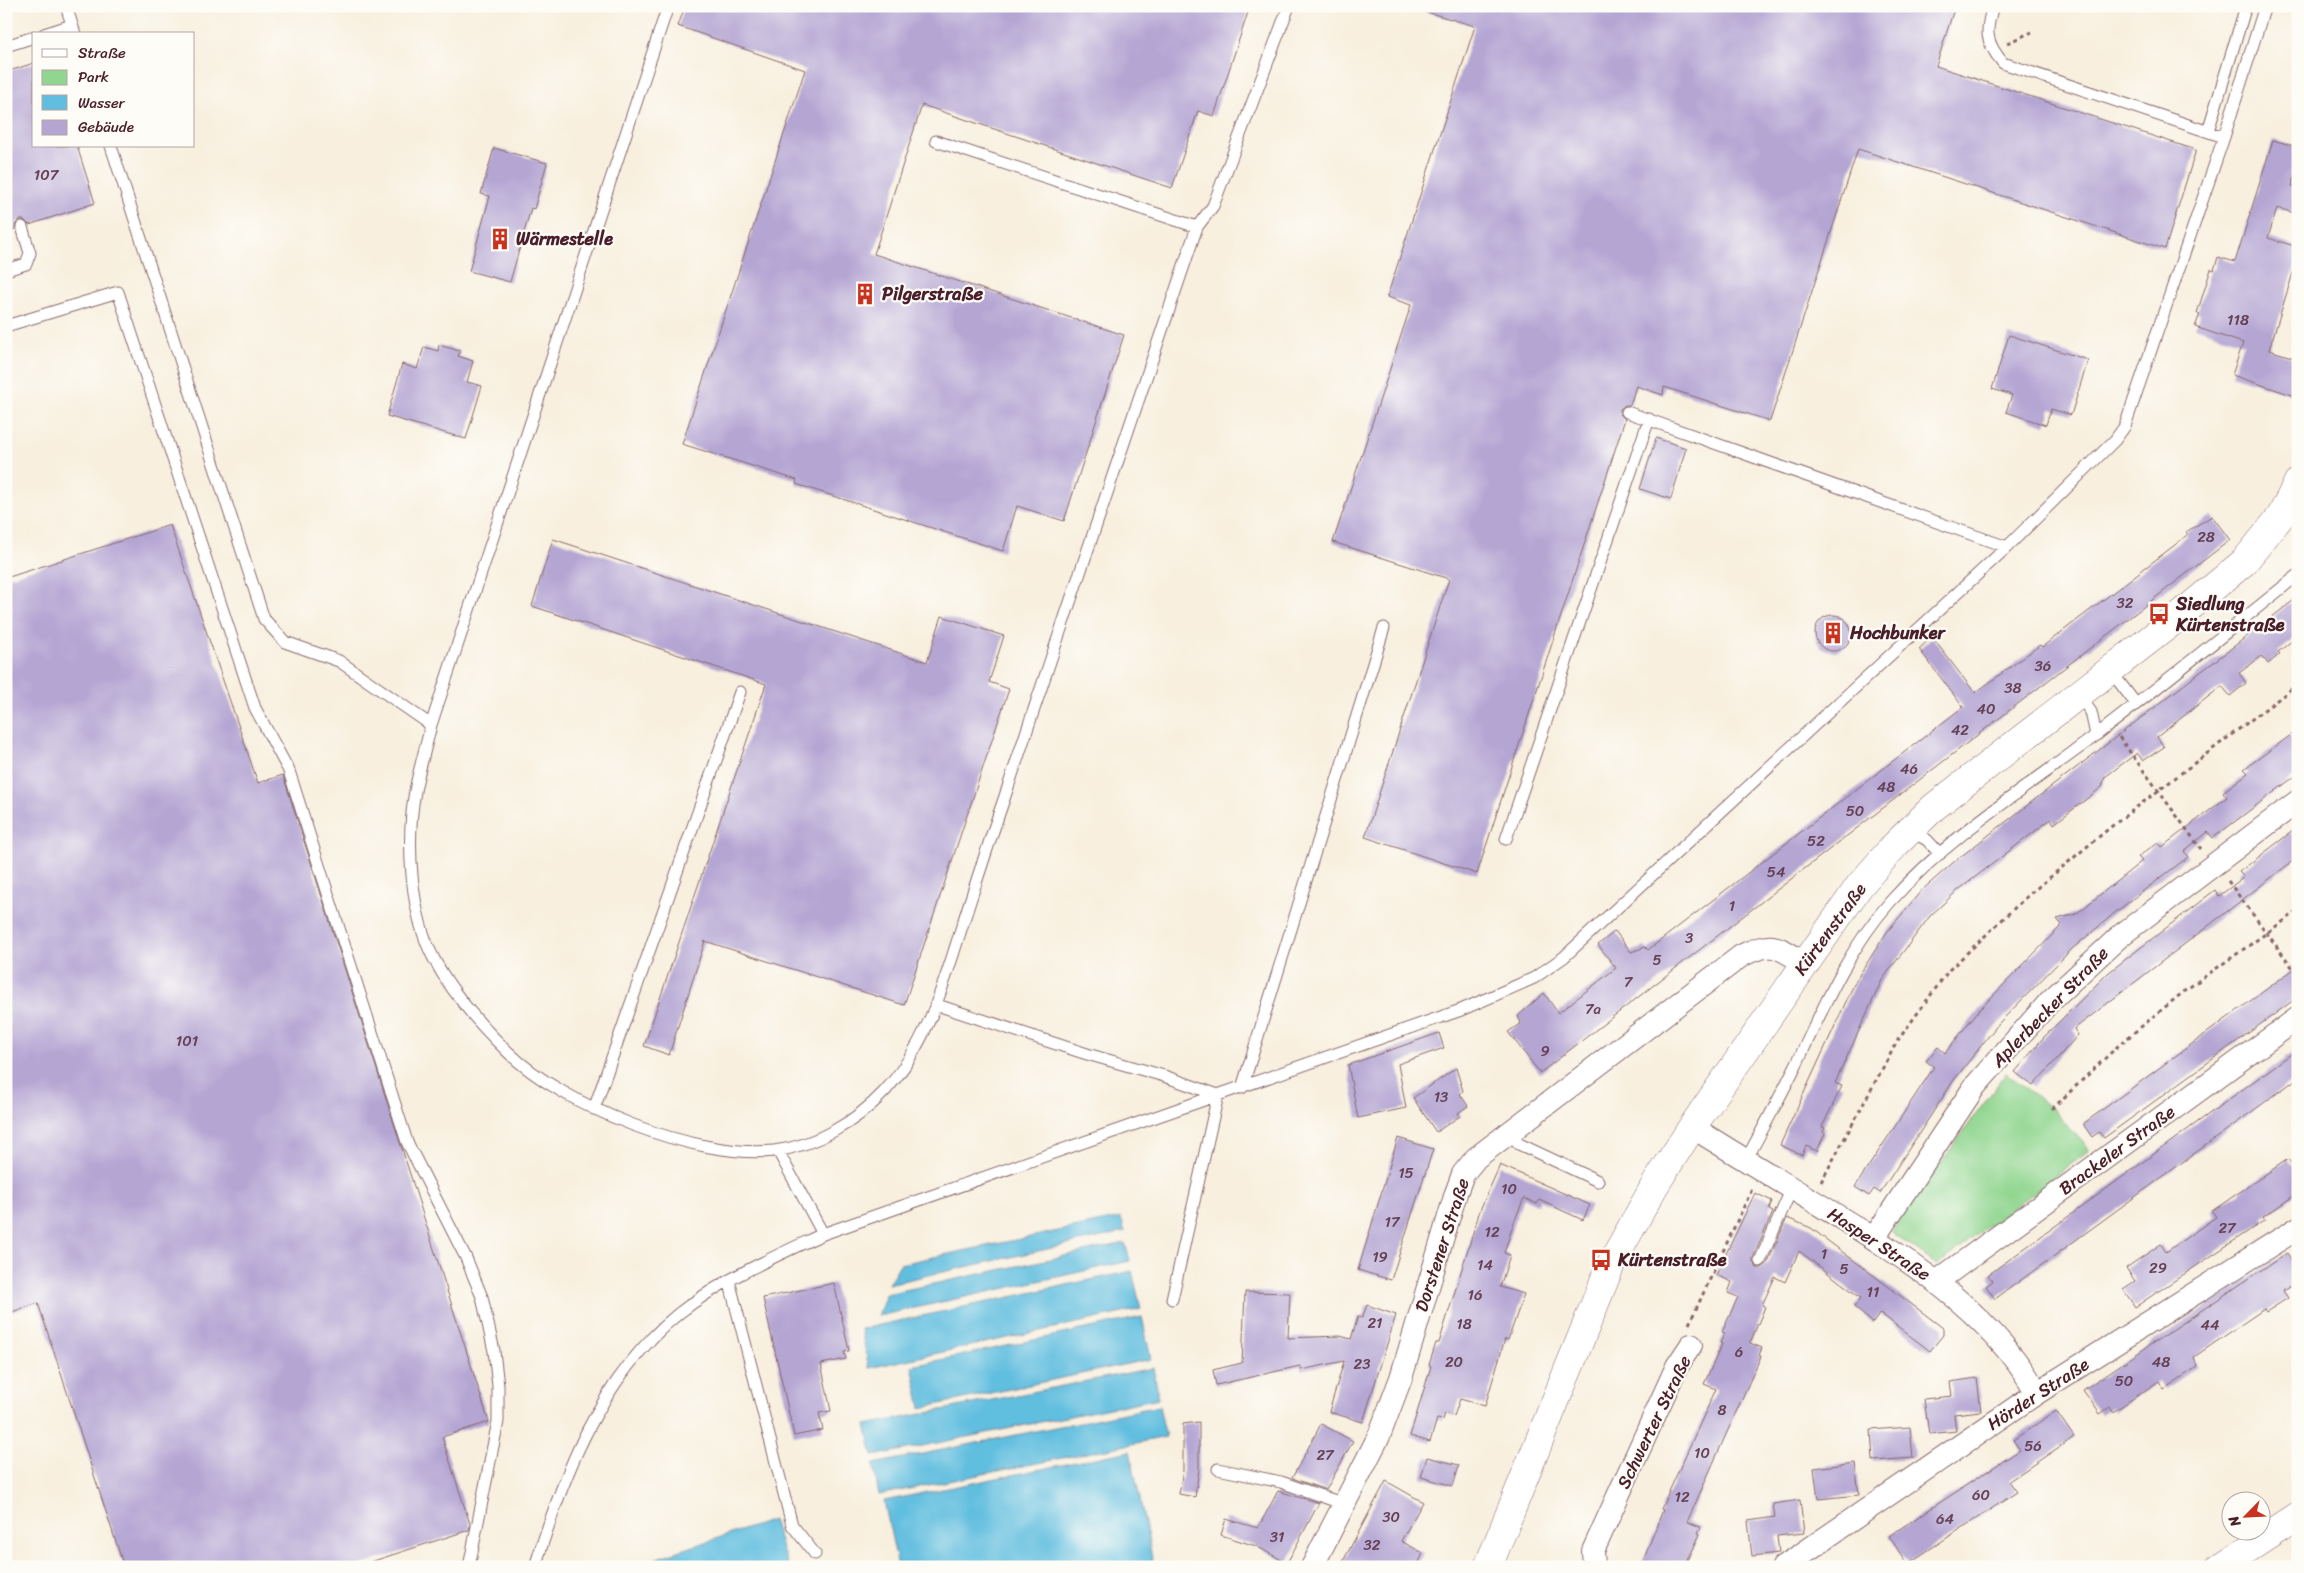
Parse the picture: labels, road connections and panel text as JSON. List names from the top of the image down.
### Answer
{
  "streets": {
    "main road": ["Kürtenstraße"],
    "street": [
      "Aplerbecker Straße",
      "Brackeler Straße",
      "Hasper Straße",
      "Dorstener Straße",
      "Hörder Straße",
      "Schwerter Straße"
    ]
  },
  "crossings": [
    ["Kürtenstraße", "Hasper Straße"],
    ["Kürtenstraße", "Dorstener Straße"],
    ["Kürtenstraße", "Schwerter Straße"],
    ["Aplerbecker Straße", "Hasper Straße"],
    ["Brackeler Straße", "Hasper Straße"],
    ["Hasper Straße", "Hörder Straße"],
    ["Hasper Straße", "Schwerter Straße"]
  ],
  "places": {
    "building": ["Wärmestelle", "Pilgerstraße", "Hochbunker"],
    "bus stop": ["Siedlung Kürtenstraße", "Kürtenstraße"]
  },
  "house_numbers": [
    "107",
    "118",
    "28",
    "32",
    "36",
    "38",
    "40",
    "42",
    "46",
    "48",
    "50",
    "52",
    "54",
    "1",
    "3",
    "5",
    "7",
    "7a",
    "101",
    "9",
    "13",
    "15",
    "10",
    "17",
    "27",
    "12",
    "1",
    "19",
    "14",
    "29",
    "5",
    "11",
    "16",
    "21",
    "18",
    "44",
    "6",
    "20",
    "48",
    "23",
    "50",
    "8",
    "56",
    "10",
    "27",
    "60",
    "12",
    "30",
    "64",
    "31",
    "32"
  ],
  "legend": [
    "Straße",
    "Park",
    "Wasser",
    "Gebäude"
  ],
  "north": "bottom left"
}
